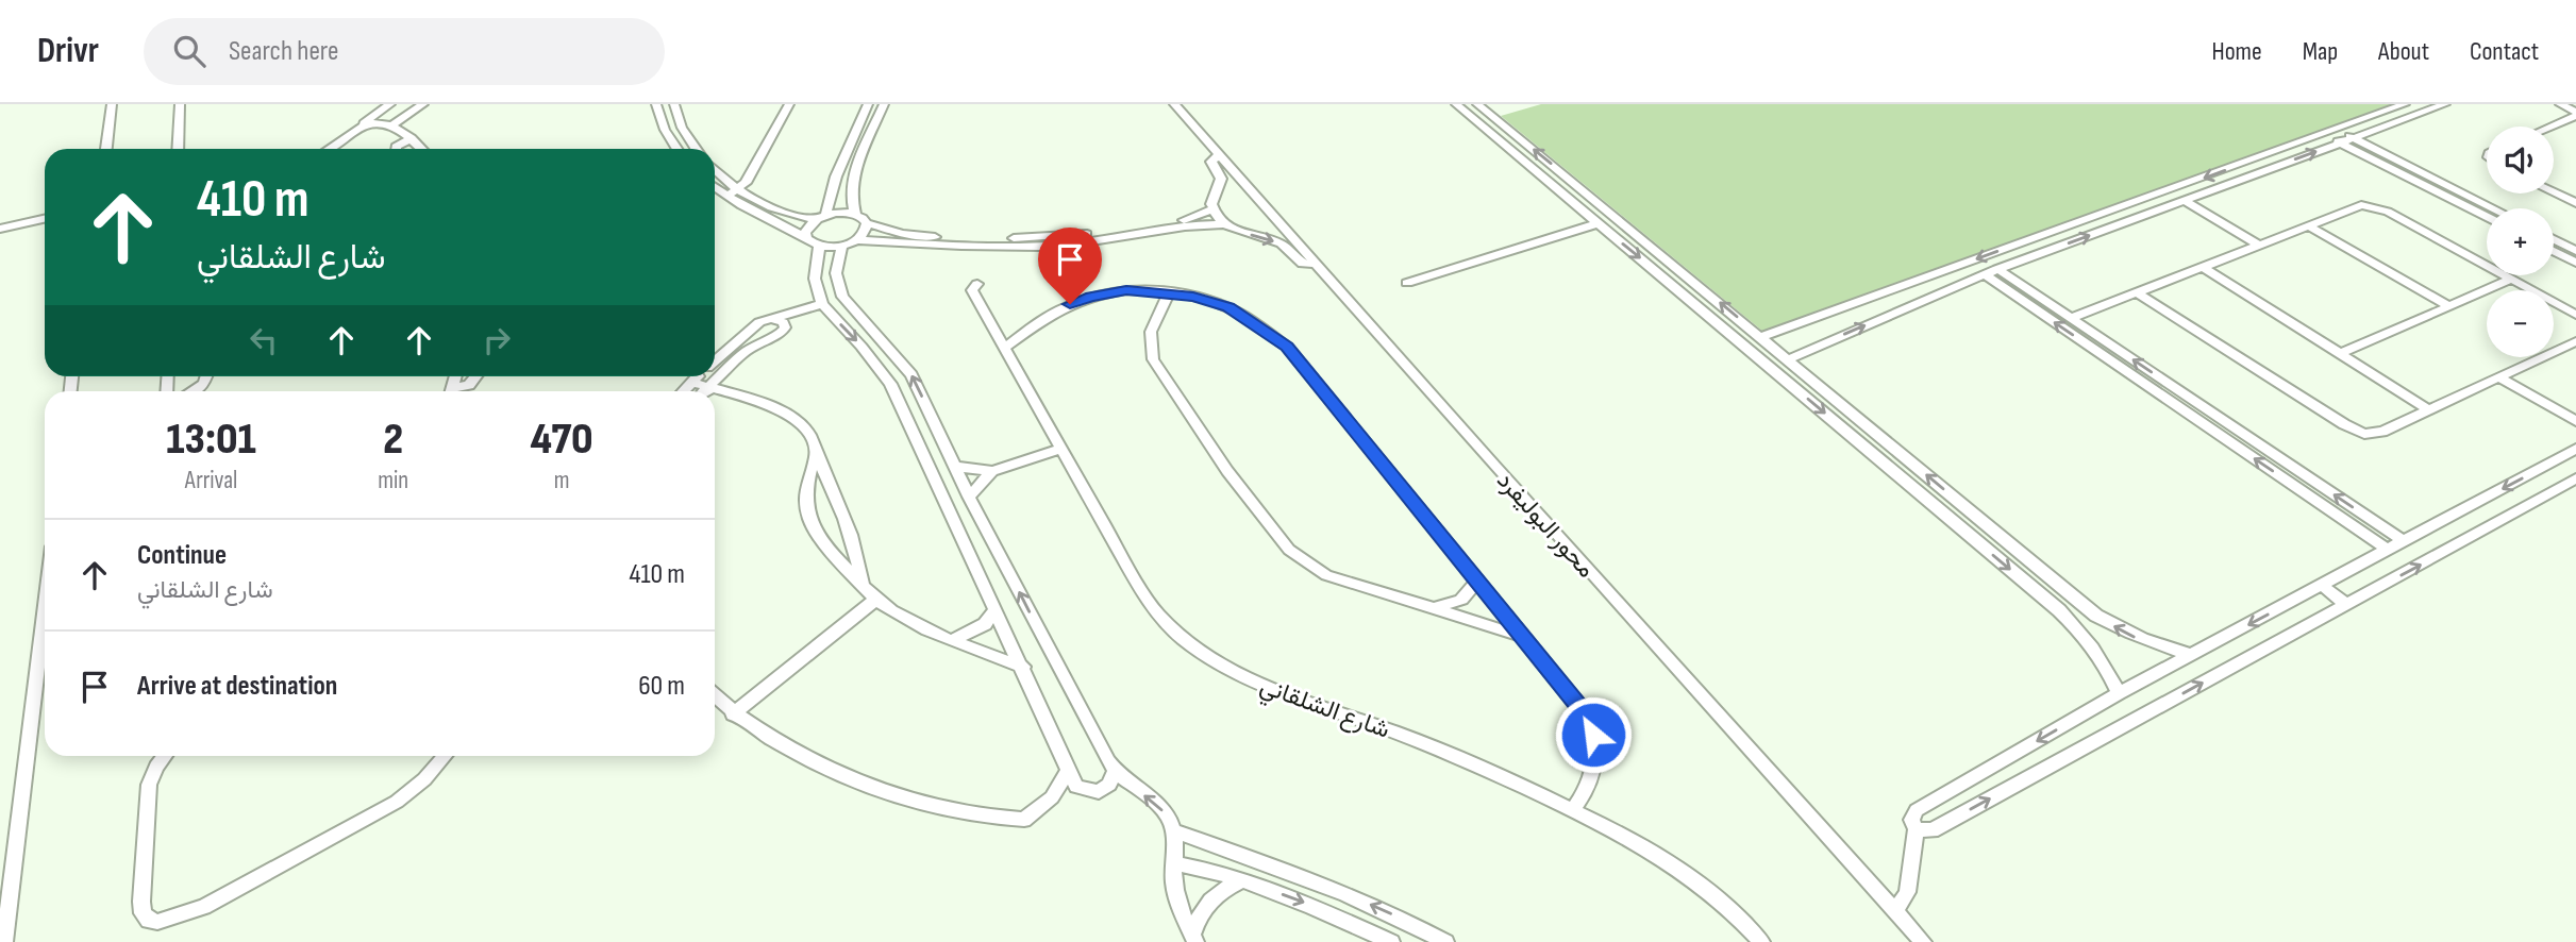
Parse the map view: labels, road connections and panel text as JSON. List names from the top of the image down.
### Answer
{
  "streets": {
    "street": ["محور البوليفرد", "شارع الشلقاني"]
  },
  "page": {
    "header": "Drivr",
    "search": "Search here",
    "nav": [
      "Home",
      "Map",
      "About",
      "Contact"
    ],
    "map_buttons": ["+", "−"],
    "turn": ["410 m", "شارع الشلقاني"],
    "eta": [
      "13:01",
      "Arrival",
      "2",
      "min",
      "470",
      "m"
    ],
    "list": [
      {
        "name": "Continue",
        "note": "شارع الشلقاني",
        "value": "410 m"
      },
      {
        "name": "Arrive at destination",
        "value": "60 m"
      }
    ]
  }
}
